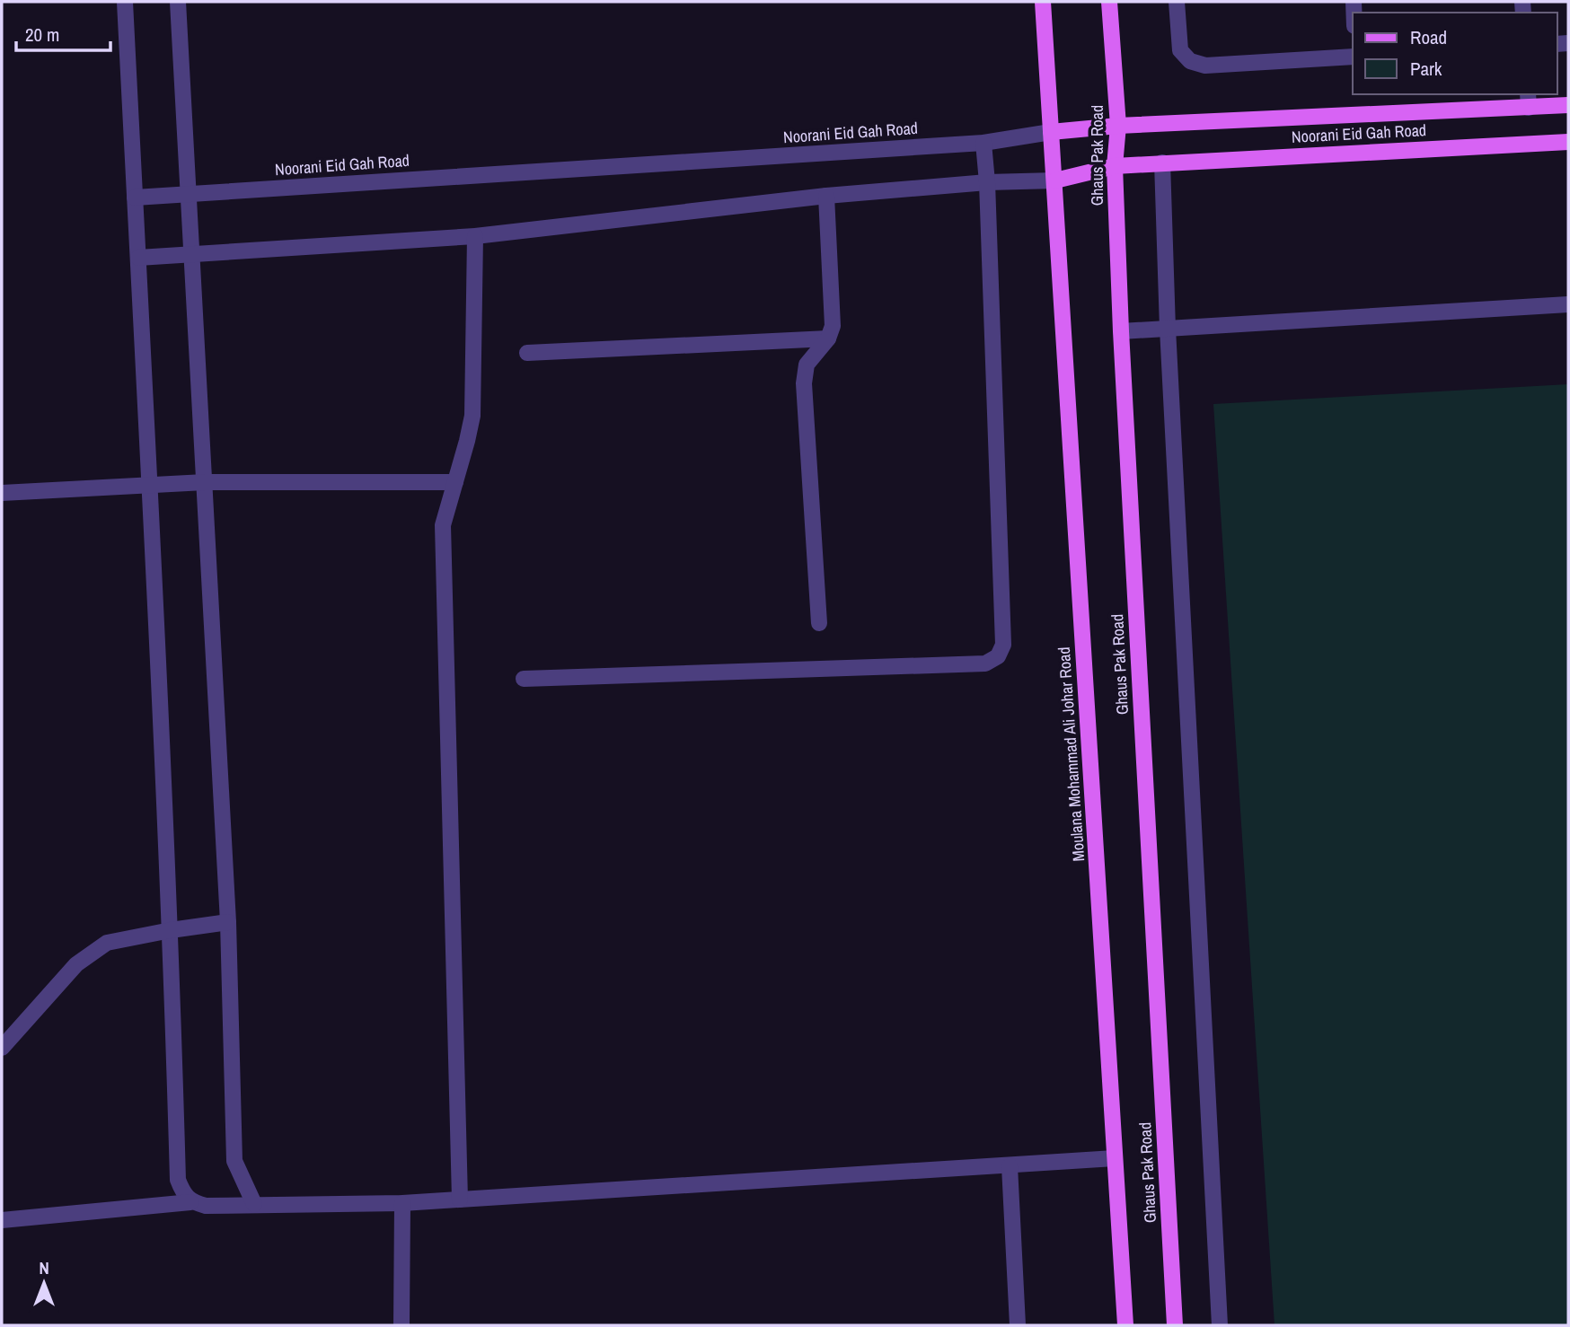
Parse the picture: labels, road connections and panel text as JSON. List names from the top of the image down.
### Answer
{
  "streets": {
    "main road": ["Noorani Eid Gah Road", "Ghaus Pak Road", "Moulana Mohammad Ali Johar Road"]
  },
  "crossings": [
    ["Noorani Eid Gah Road", "Ghaus Pak Road"],
    ["Noorani Eid Gah Road", "Moulana Mohammad Ali Johar Road"]
  ],
  "legend": ["Road", "Park"],
  "scale_bar": "20 m",
  "north": "top"
}
